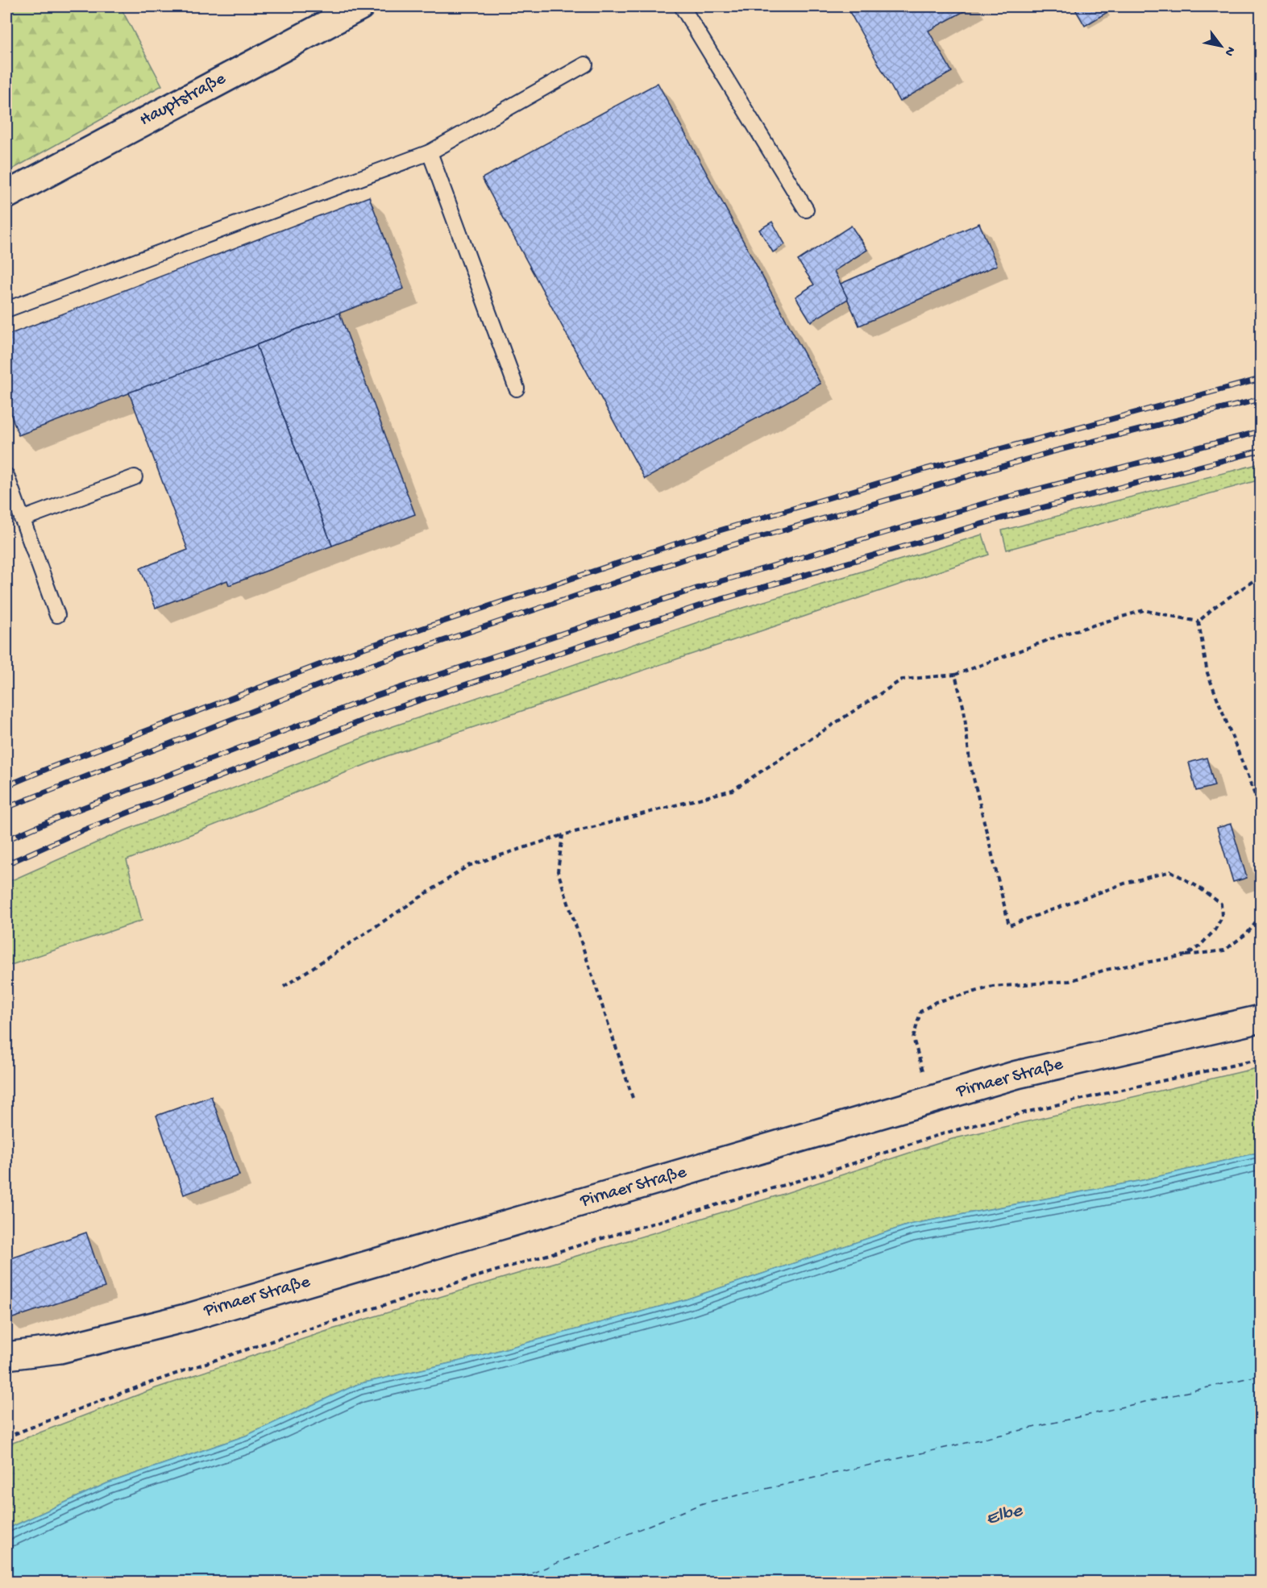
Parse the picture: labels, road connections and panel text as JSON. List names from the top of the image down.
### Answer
{
  "streets": {
    "street": ["Hauptstraße", "Pirnaer Straße"]
  },
  "water": ["Elbe"],
  "north": "bottom right"
}
